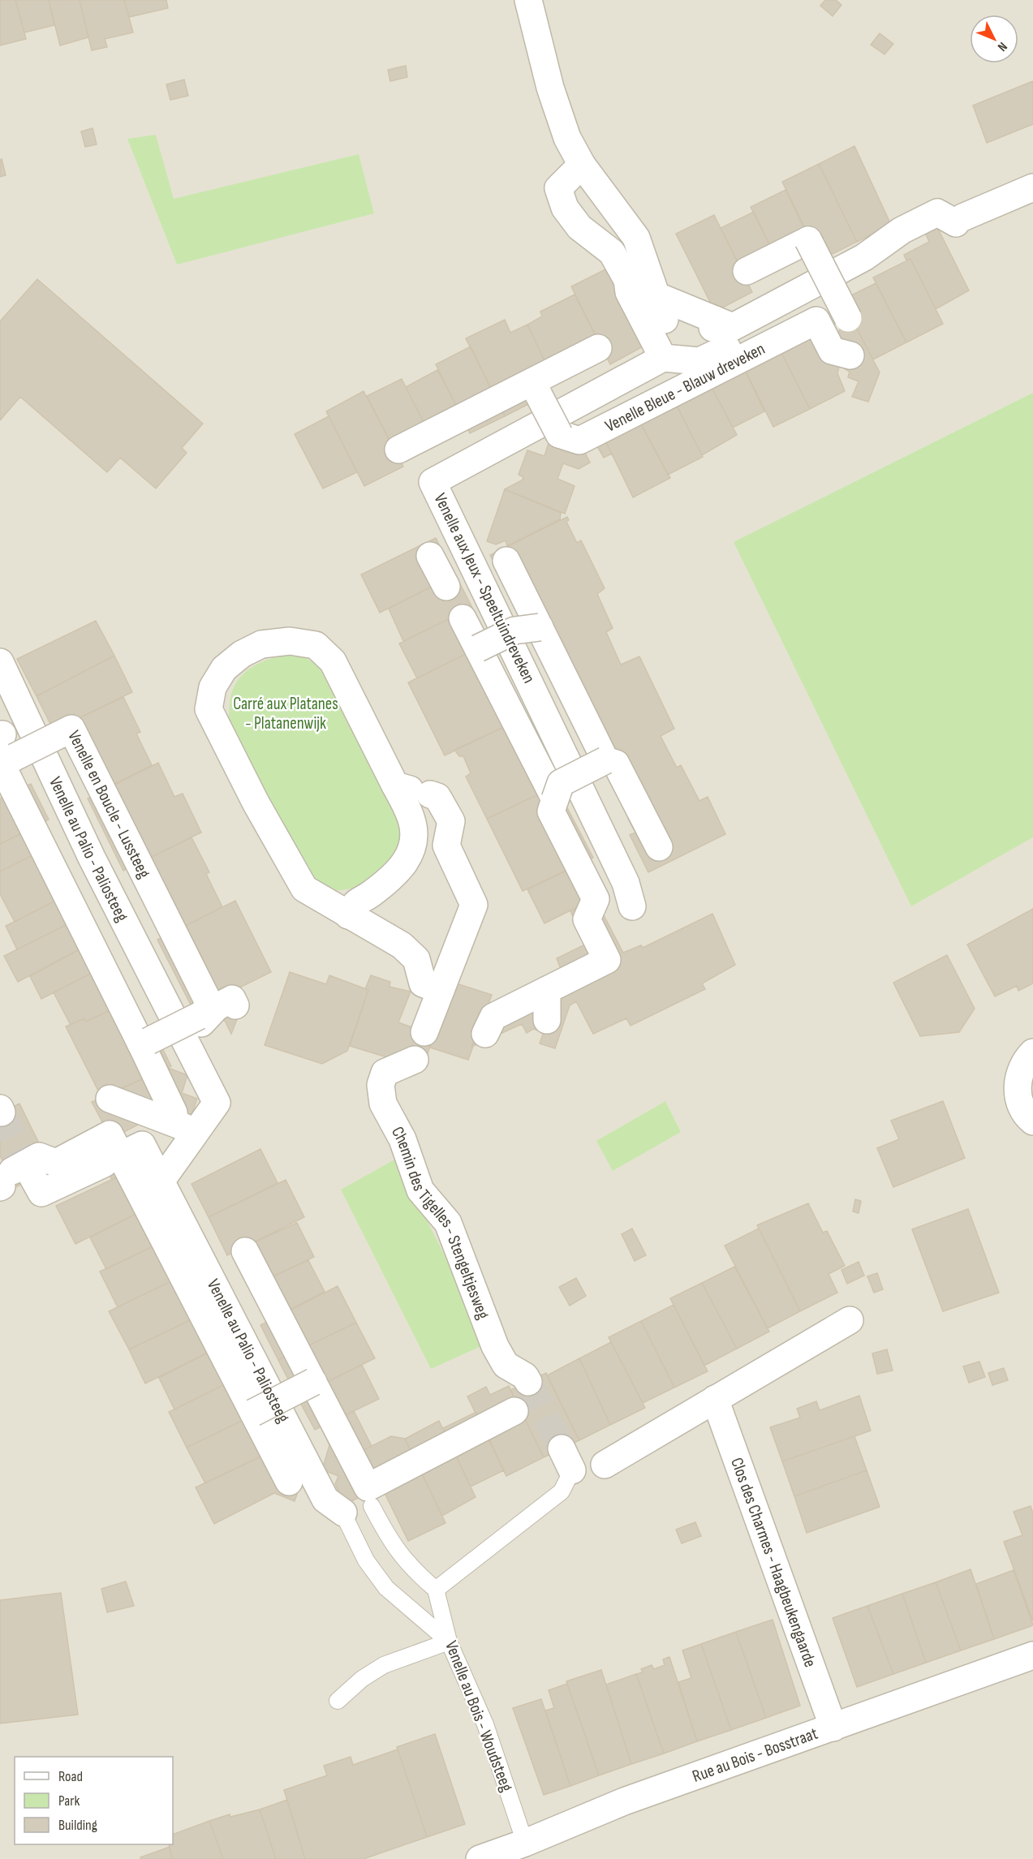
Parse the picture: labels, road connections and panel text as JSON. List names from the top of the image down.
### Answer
{
  "streets": {
    "street": [
      "Venelle Bleue - Blauw dreveken",
      "Venelle aux Jeux - Speeltuindreveken",
      "Venelle en Boucle - Lussteeg",
      "Venelle au Palio - Paliosteeg",
      "Chemin des Tigelles - Stengeltjesweg",
      "Clos des Charmes - Haagbeukengaarde",
      "Rue au Bois - Bosstraat"
    ],
    "lane": ["Venelle au Bois - Woudsteeg"]
  },
  "crossings": [
    ["Venelle en Boucle - Lussteeg", "Venelle au Palio - Paliosteeg"],
    ["Clos des Charmes - Haagbeukengaarde", "Rue au Bois - Bosstraat"],
    ["Venelle au Bois - Woudsteeg", "Rue au Bois - Bosstraat"]
  ],
  "parks": ["Carré aux Platanes - Platanenwijk"],
  "legend": ["Road", "Park", "Building"],
  "north": "bottom right"
}
